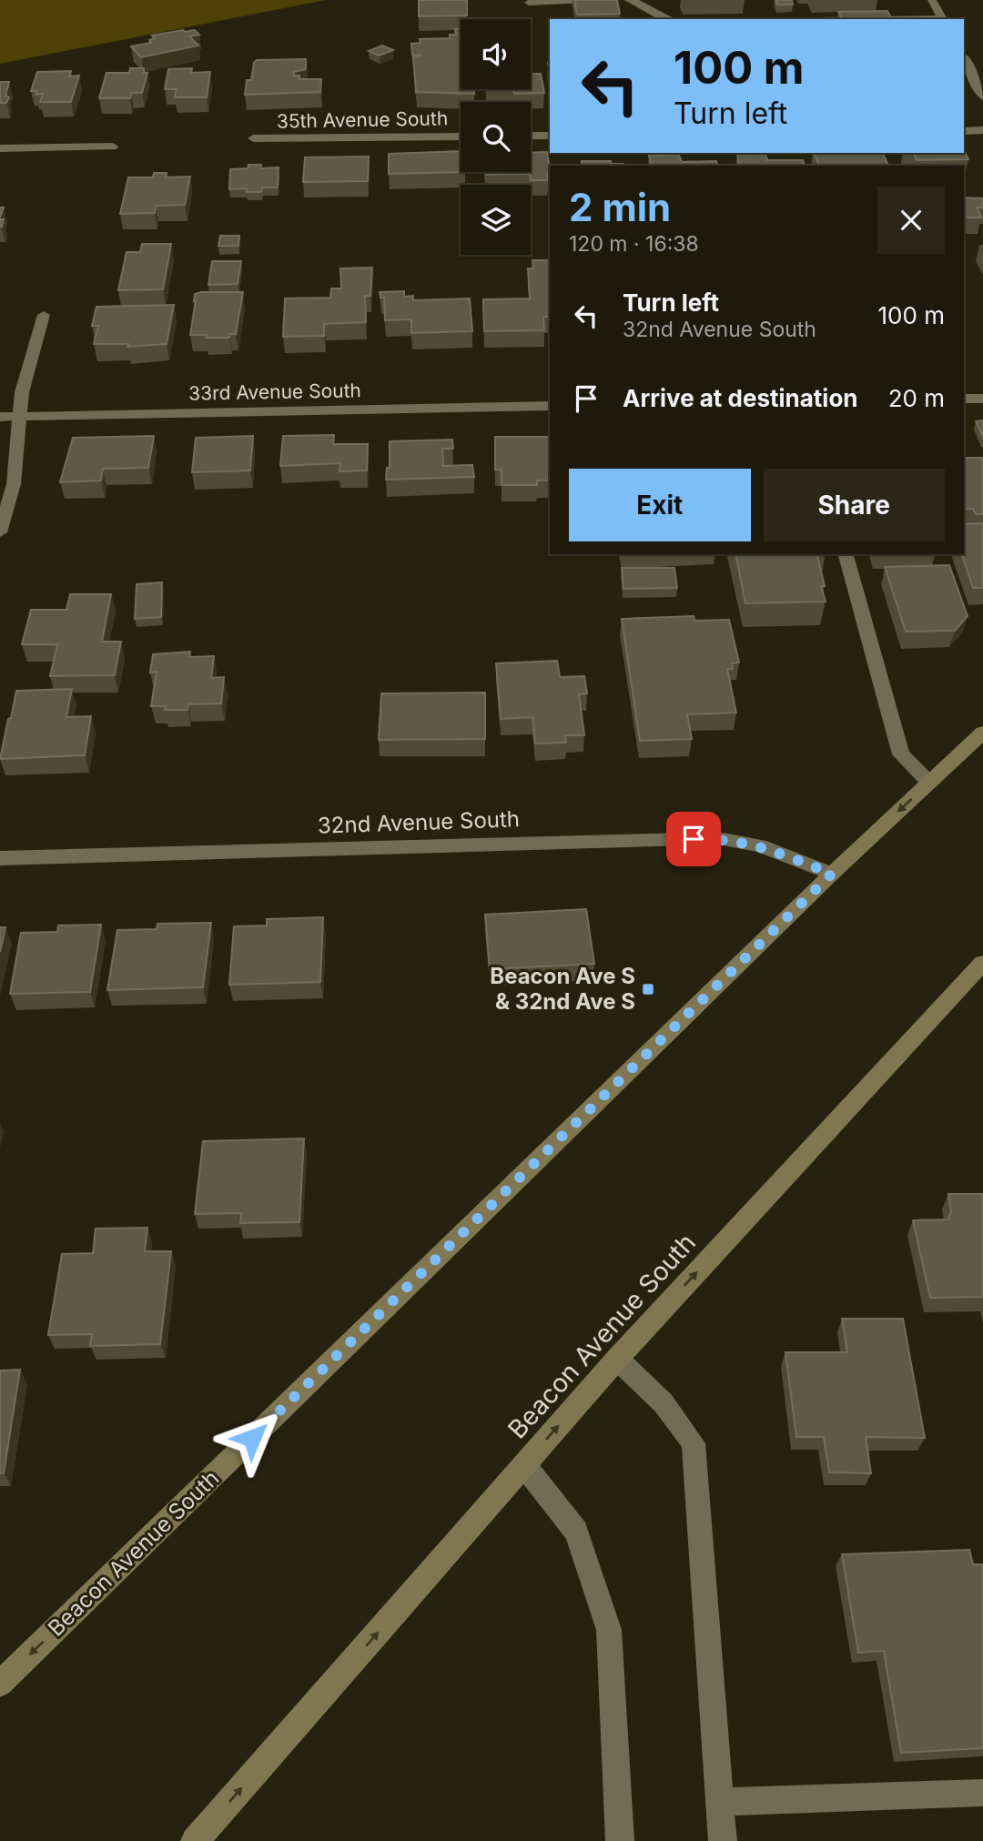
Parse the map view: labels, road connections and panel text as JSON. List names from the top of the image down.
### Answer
{
  "streets": {
    "main road": ["Beacon Avenue South"],
    "street": ["35th Avenue South", "33rd Avenue South", "32nd Avenue South"]
  },
  "crossings": [
    ["32nd Avenue South", "Beacon Avenue South"]
  ],
  "places": {
    "transit": ["Beacon Ave S & 32nd Ave S"]
  },
  "page": {
    "turn": ["100 m", "Turn left"],
    "heading": ["2 min", "120 m · 16:38"],
    "list": [
      {
        "name": "Turn left",
        "note": "32nd Avenue South",
        "value": "100 m"
      },
      {
        "name": "Arrive at destination",
        "value": "20 m"
      }
    ],
    "buttons": ["Exit", "Share"]
  }
}
